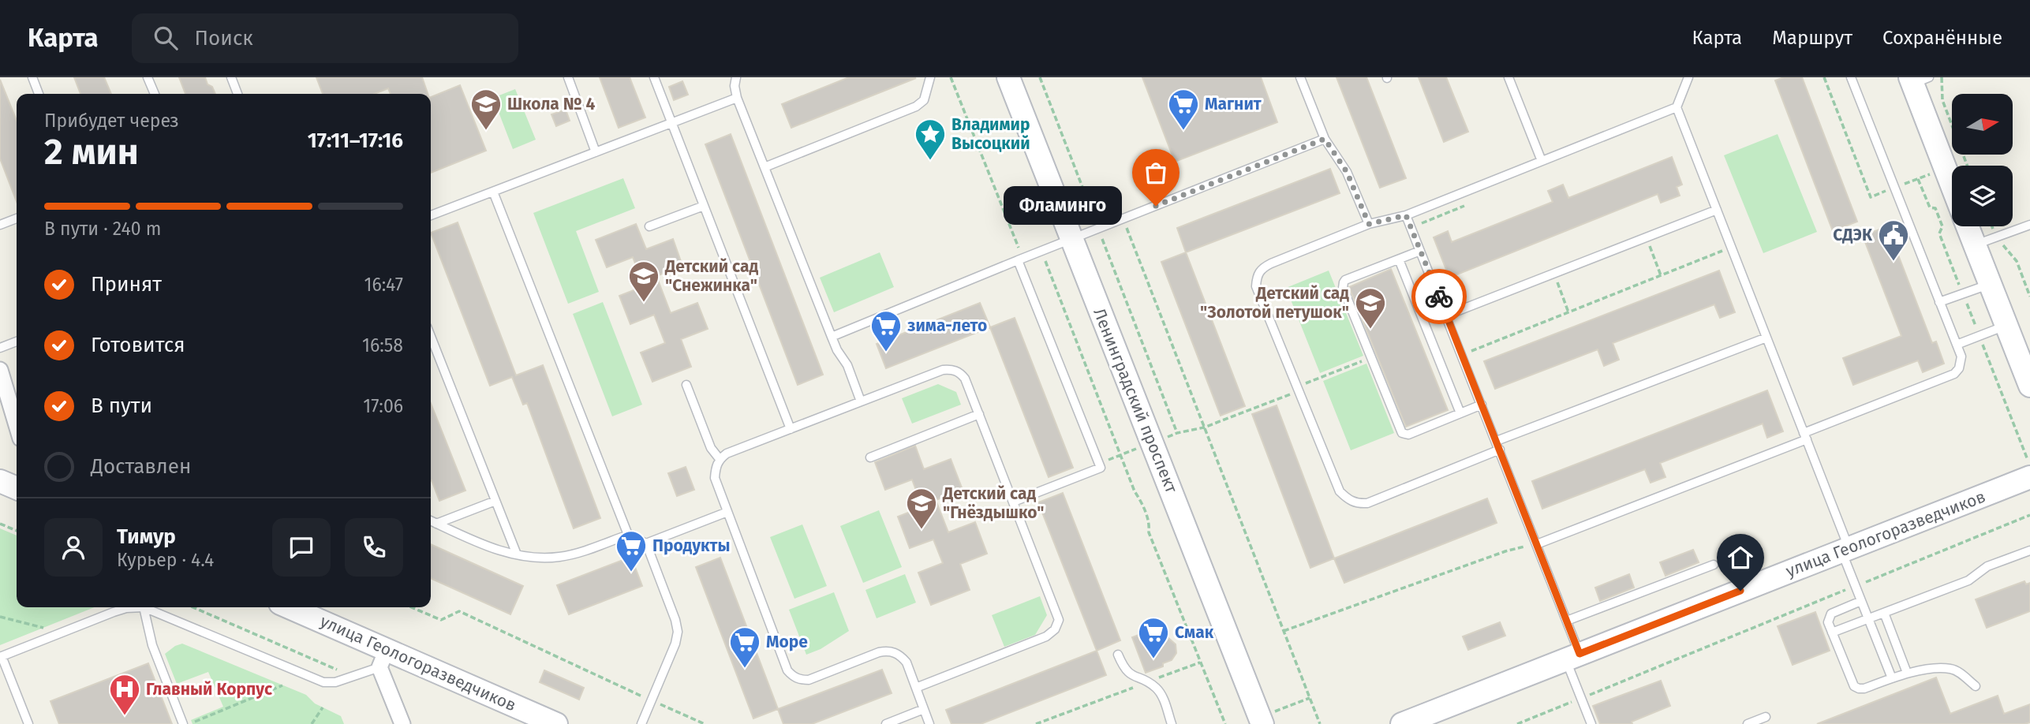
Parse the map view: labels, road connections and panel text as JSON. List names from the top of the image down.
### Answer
{
  "streets": {
    "main road": ["Ленинградский проспект", "улица Геологоразведчиков"]
  },
  "places": {
    "school or university": [
      "Школа № 4",
      "Детский сад \"Снежинка\"",
      "Детский сад \"Золотой петушок\"",
      "Детский сад \"Гнёздышко\""
    ],
    "supermarket": [
      "Магнит",
      "зима-лето",
      "Продукты",
      "Смак",
      "Море"
    ],
    "place": ["Владимир Высоцкий"],
    "other": ["Фламинго"],
    "public building": ["СДЭК"],
    "hospital": ["Главный Корпус"]
  },
  "north": "right",
  "page": {
    "header": "Карта",
    "search": "Поиск",
    "nav": ["Карта", "Маршрут", "Сохранённые"],
    "heading": ["2 мин", "Прибудет через", "17:11–17:16"],
    "panel": ["Тимур", "Курьер · 4.4"],
    "bubble": "Фламинго",
    "bar": "В пути · 240 m",
    "list": [
      ["Принят", "16:47"],
      ["Готовится", "16:58"],
      ["В пути", "17:06"],
      "Доставлен"
    ]
  }
}
